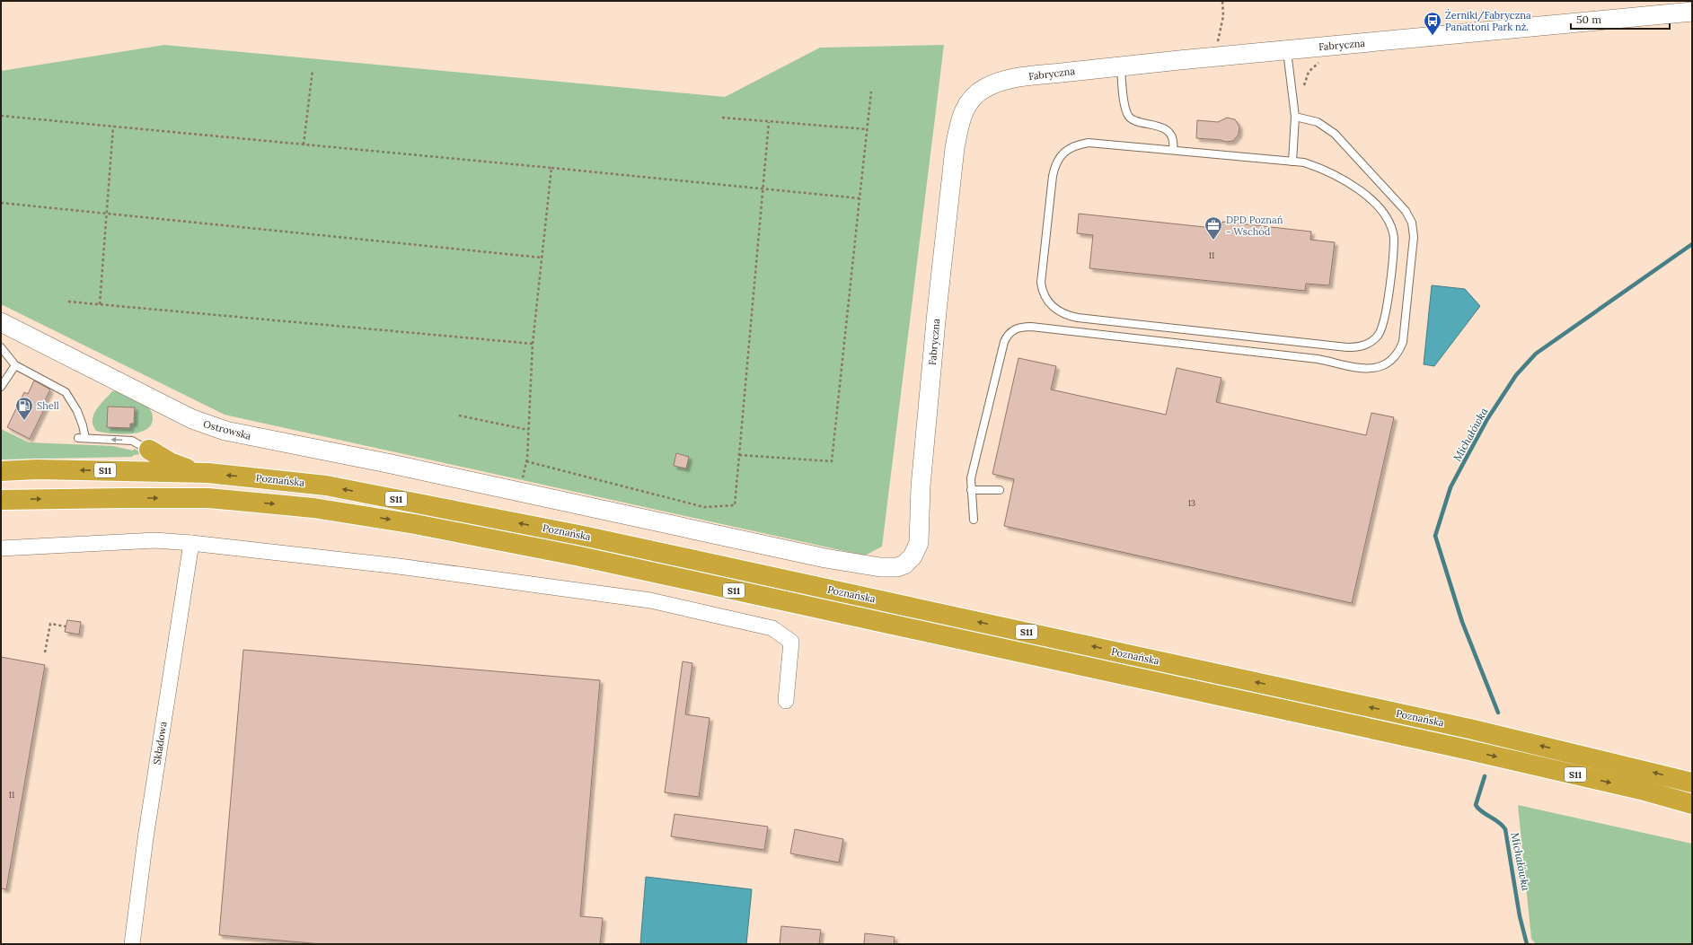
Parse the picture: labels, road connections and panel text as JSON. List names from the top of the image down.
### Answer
{
  "streets": {
    "highway": ["S11", "Poznańska"],
    "street": ["Fabryczna", "Ostrowska", "Składowa"]
  },
  "crossings": [
    ["Fabryczna", "Ostrowska"]
  ],
  "water": ["Michałówka"],
  "places": {
    "bus stop": ["Żerniki/Fabryczna Panattoni Park nż."],
    "office": ["DPD Poznań - Wschód"],
    "fuel station": ["Shell"]
  },
  "house_numbers": ["11", "13", "11"],
  "scale_bar": "50 m"
}
